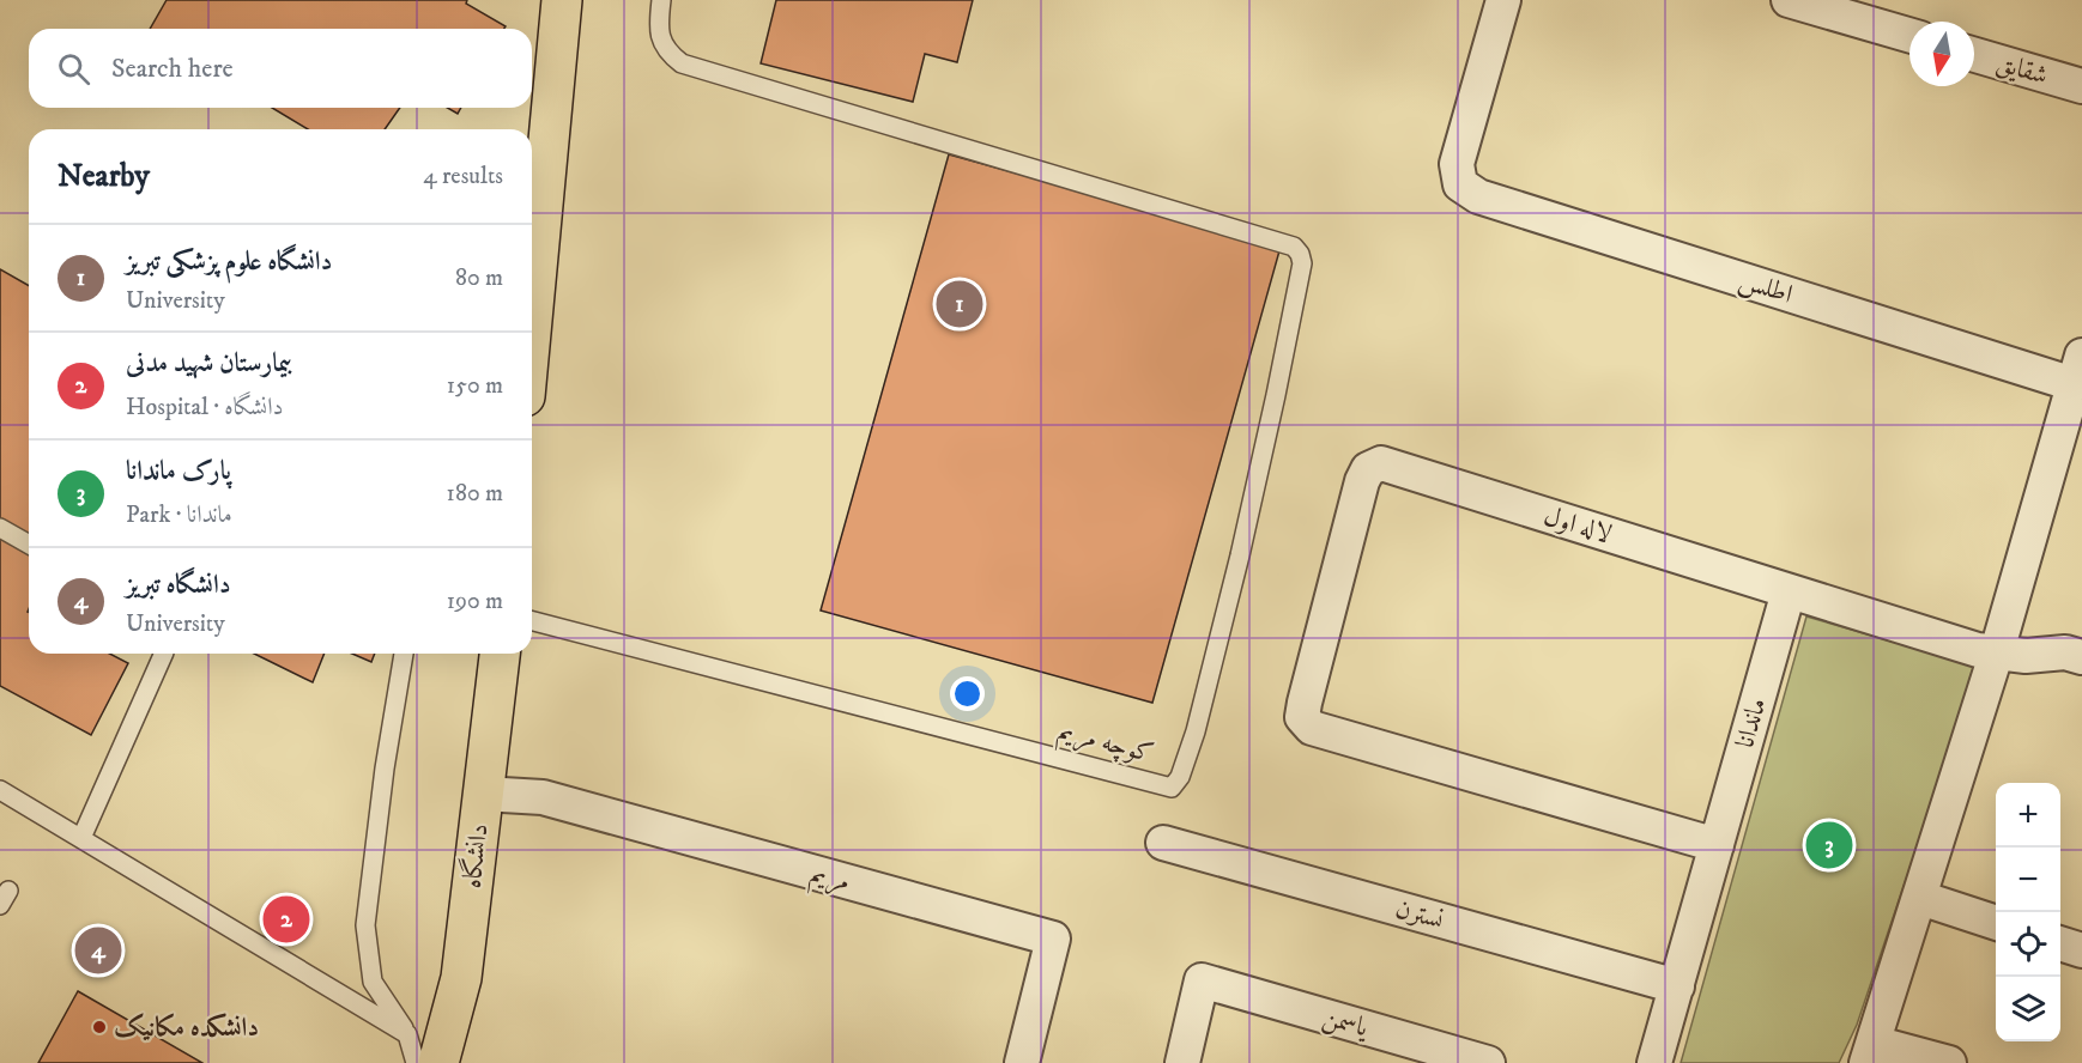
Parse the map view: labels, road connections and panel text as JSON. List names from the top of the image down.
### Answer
{
  "streets": {
    "main road": ["دانشگاه"],
    "street": [
      "شقایق",
      "اطلس",
      "لاله اول",
      "ماندانا",
      "مریم",
      "نسترن",
      "یاسمن"
    ],
    "lane": ["کوچه مریم"]
  },
  "crossings": [
    ["لاله اول", "ماندانا"],
    ["ماندانا", "نسترن"],
    ["دانشگاه", "مریم"]
  ],
  "places": ["دانشکده مکانیک"],
  "north": "bottom",
  "page": {
    "search": "Search here",
    "heading": ["Nearby", "4 results"],
    "list": [
      {
        "mark": "1",
        "name": "دانشگاه علوم پزشکی تبریز",
        "note": "University",
        "value": "80 m"
      },
      {
        "mark": "2",
        "name": "بیمارستان شهید مدنی",
        "note": "Hospital · دانشگاه",
        "value": "150 m"
      },
      {
        "mark": "3",
        "name": "پارک ماندانا",
        "note": "Park · ماندانا",
        "value": "180 m"
      },
      {
        "mark": "4",
        "name": "دانشگاه تبریز",
        "note": "University",
        "value": "190 m"
      }
    ],
    "pins": [
      "1",
      "3",
      "2",
      "4"
    ],
    "map_buttons": ["+", "−"]
  }
}
